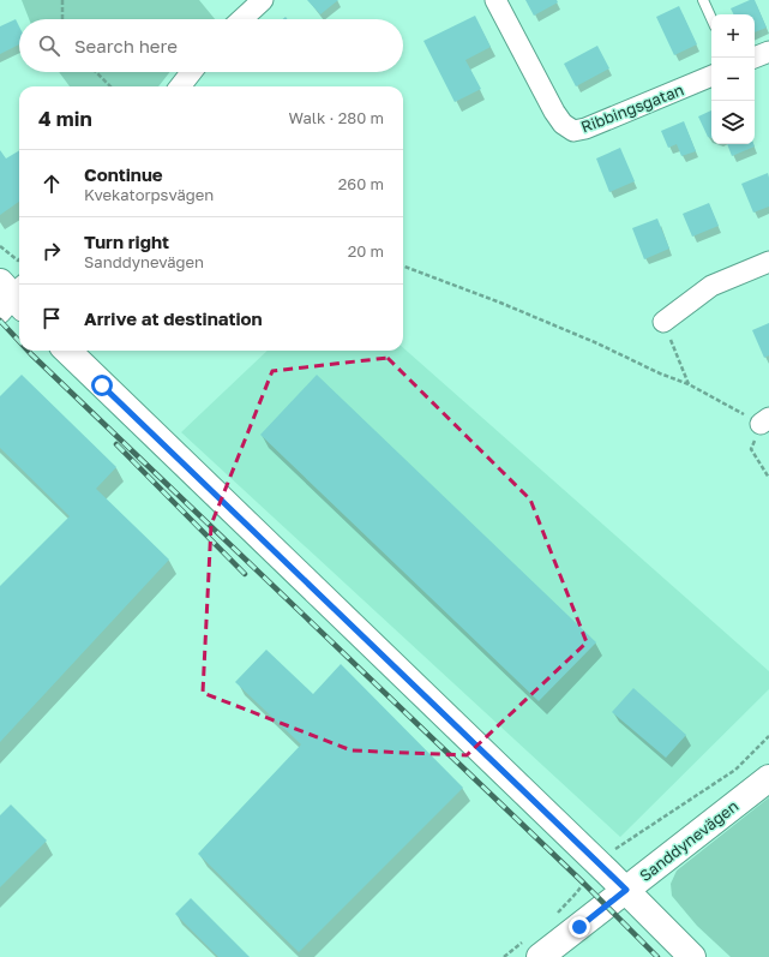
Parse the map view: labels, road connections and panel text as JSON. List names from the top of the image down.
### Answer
{
  "streets": {
    "street": ["Ribbingsgatan", "Sanddynevägen"]
  },
  "page": {
    "map_buttons": ["+", "−"],
    "search": "Search here",
    "heading": ["4 min", "Walk · 280 m"],
    "list": [
      ["Continue", "Kvekatorpsvägen", "260 m"],
      ["Turn right", "Sanddynevägen", "20 m"],
      "Arrive at destination"
    ]
  }
}
